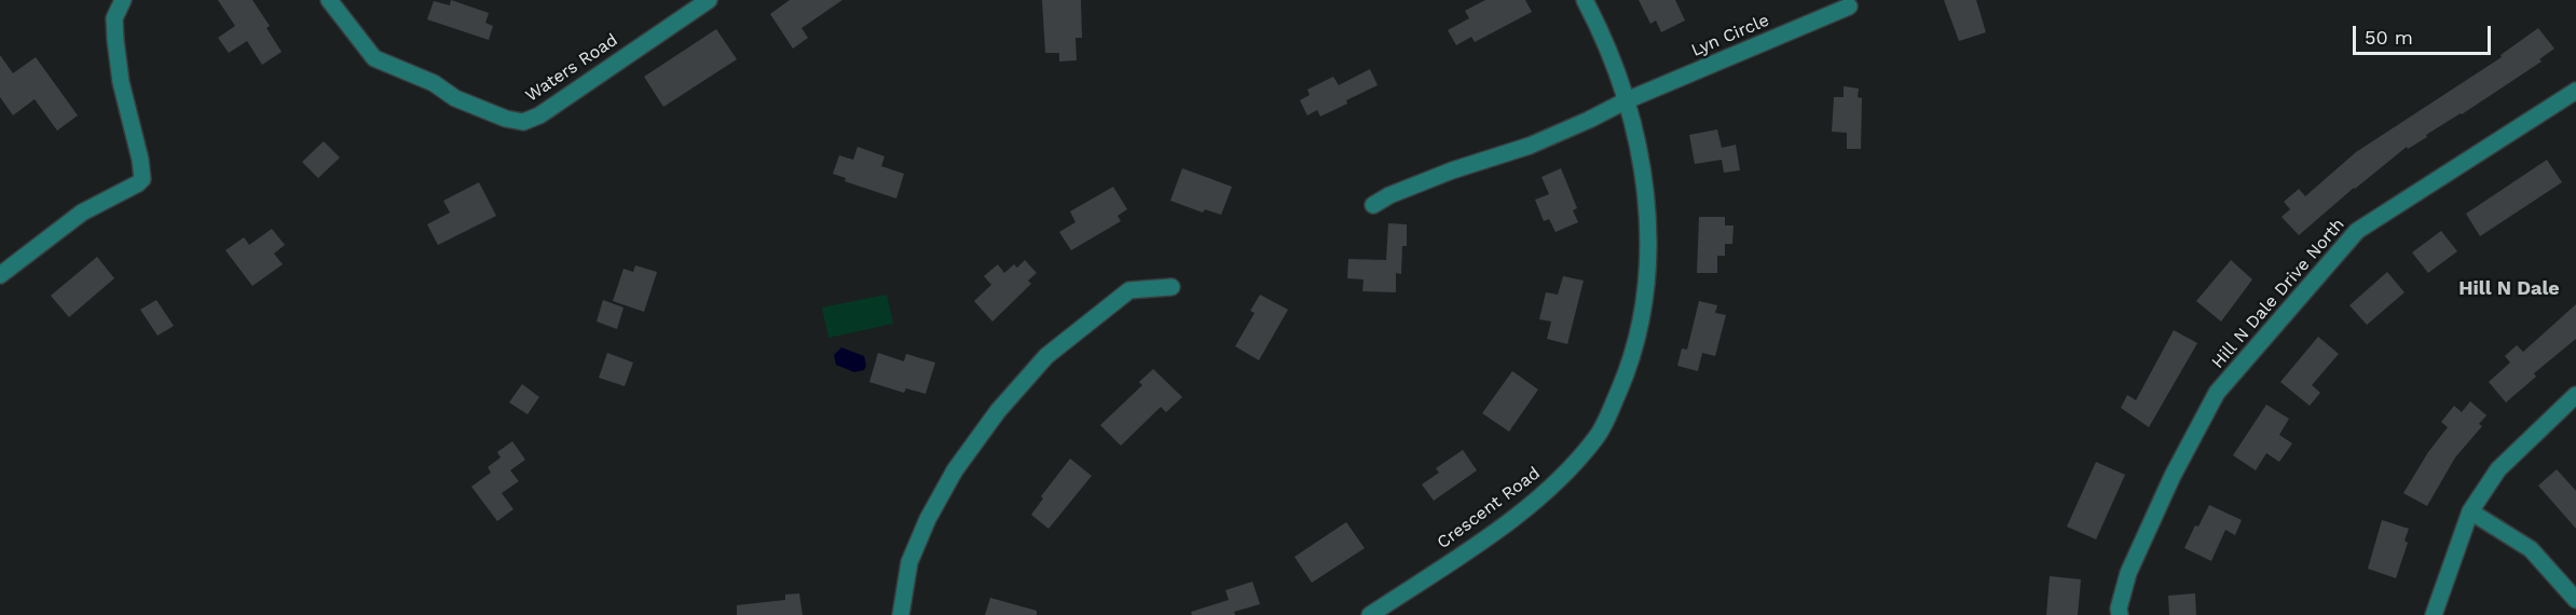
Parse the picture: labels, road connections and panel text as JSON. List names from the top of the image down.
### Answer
{
  "streets": {
    "street": [
      "Lyn Circle",
      "Waters Road",
      "Hill N Dale Drive North",
      "Crescent Road"
    ]
  },
  "crossings": [
    ["Lyn Circle", "Crescent Road"]
  ],
  "districts": ["Hill N Dale"],
  "scale_bar": "50 m"
}
